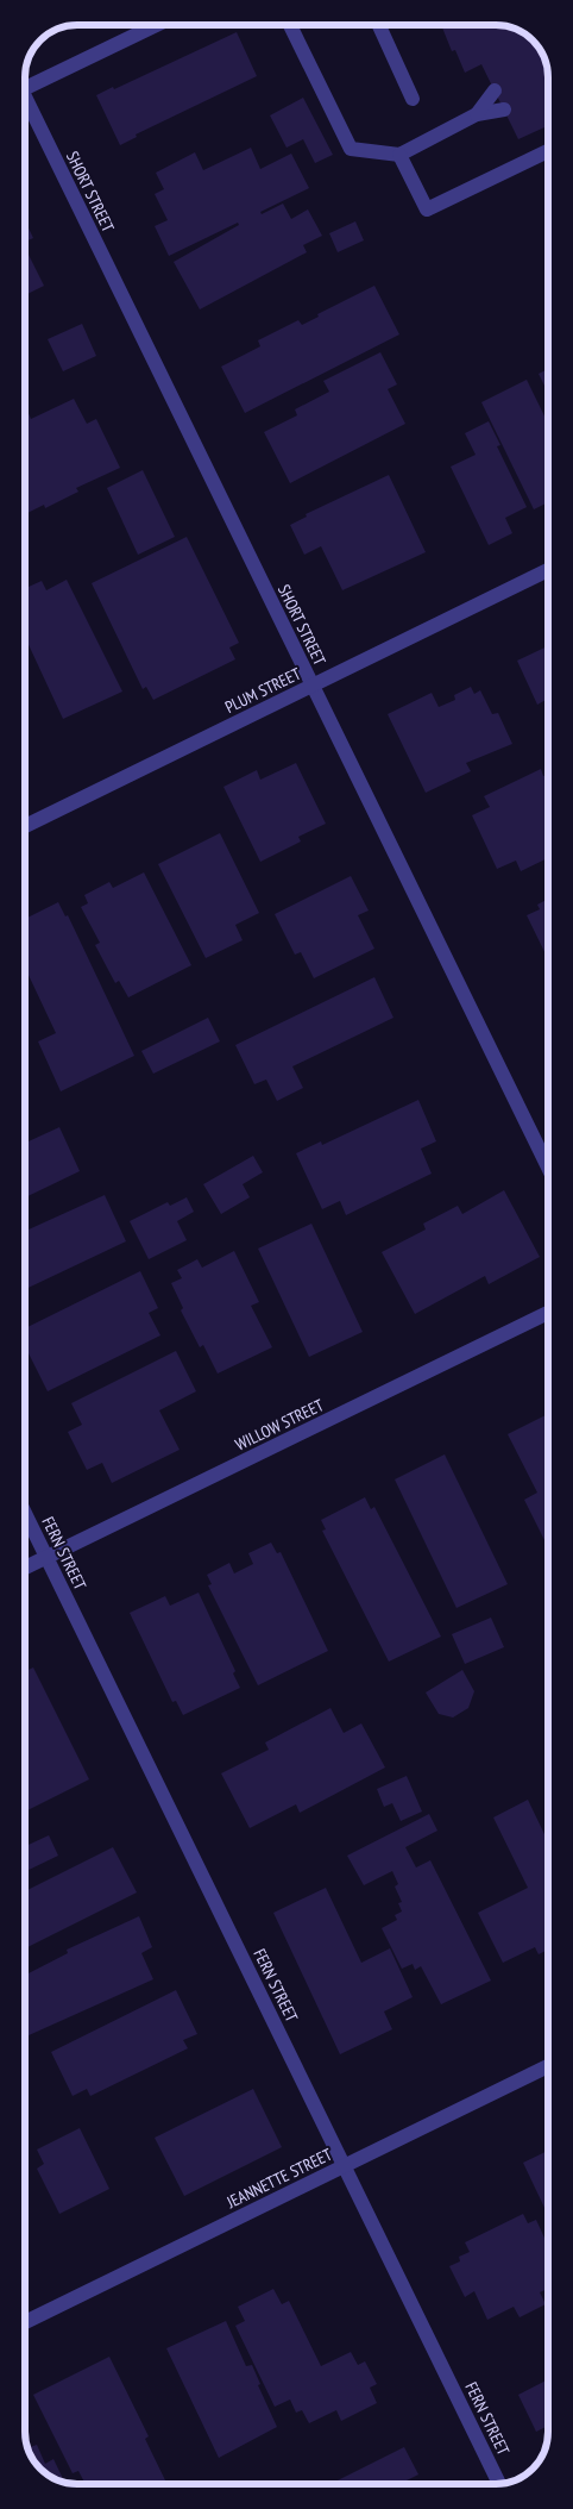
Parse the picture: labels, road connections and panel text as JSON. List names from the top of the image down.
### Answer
{
  "streets": {
    "street": [
      "SHORT STREET",
      "PLUM STREET",
      "WILLOW STREET",
      "FERN STREET",
      "JEANNETTE STREET"
    ]
  },
  "crossings": [
    ["SHORT STREET", "PLUM STREET"],
    ["WILLOW STREET", "FERN STREET"],
    ["FERN STREET", "JEANNETTE STREET"]
  ]
}
